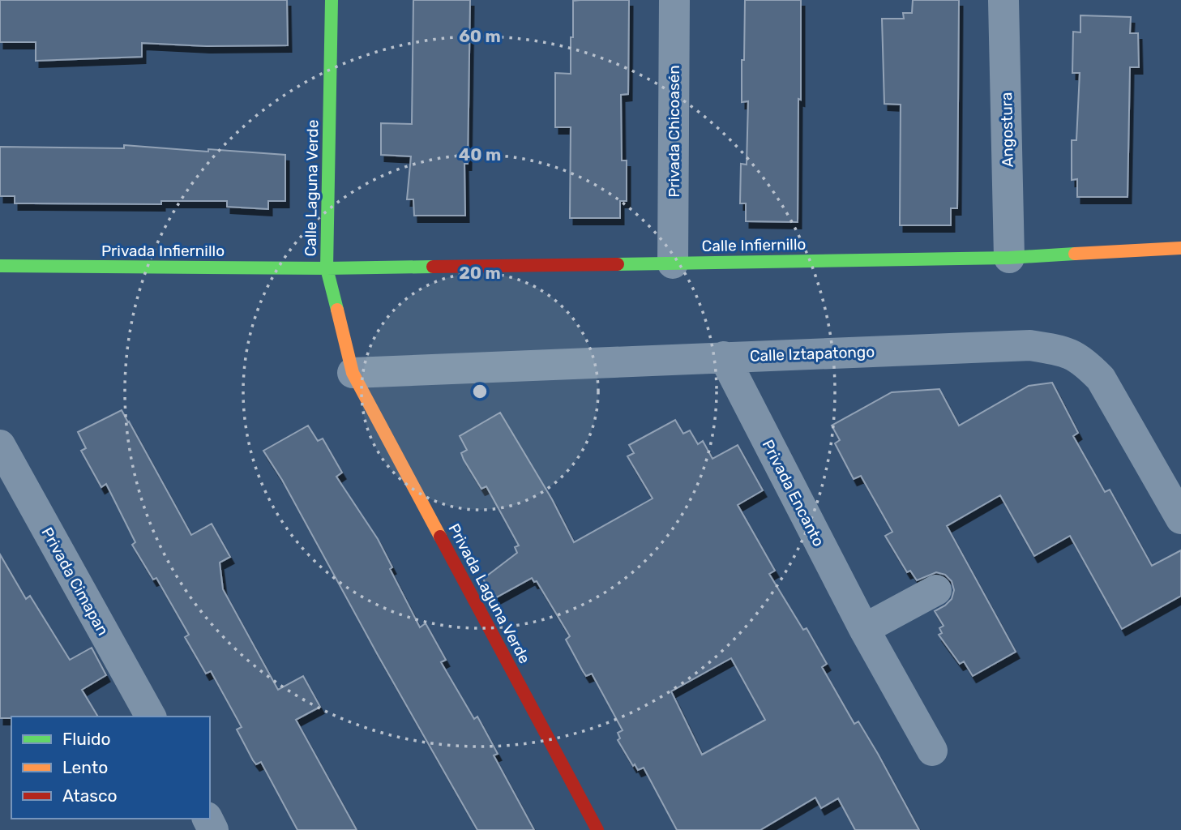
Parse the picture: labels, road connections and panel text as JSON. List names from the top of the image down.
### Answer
{
  "streets": {
    "street": [
      "Angostura",
      "Privada Chicoasén",
      "Calle Laguna Verde",
      "Calle Infiernillo",
      "Privada Infiernillo",
      "Calle Iztapatongo",
      "Privada Encanto",
      "Privada Cimapan",
      "Privada Laguna Verde"
    ]
  },
  "crossings": [
    ["Angostura", "Calle Infiernillo"],
    ["Privada Chicoasén", "Calle Infiernillo"],
    ["Calle Laguna Verde", "Calle Infiernillo"],
    ["Calle Laguna Verde", "Privada Infiernillo"],
    ["Calle Laguna Verde", "Calle Iztapatongo"],
    ["Calle Laguna Verde", "Privada Laguna Verde"],
    ["Calle Infiernillo", "Privada Infiernillo"],
    ["Calle Iztapatongo", "Privada Encanto"],
    ["Calle Iztapatongo", "Privada Laguna Verde"]
  ],
  "legend": ["Fluido", "Lento", "Atasco"],
  "rings": ["60 m", "40 m", "20 m"]
}
